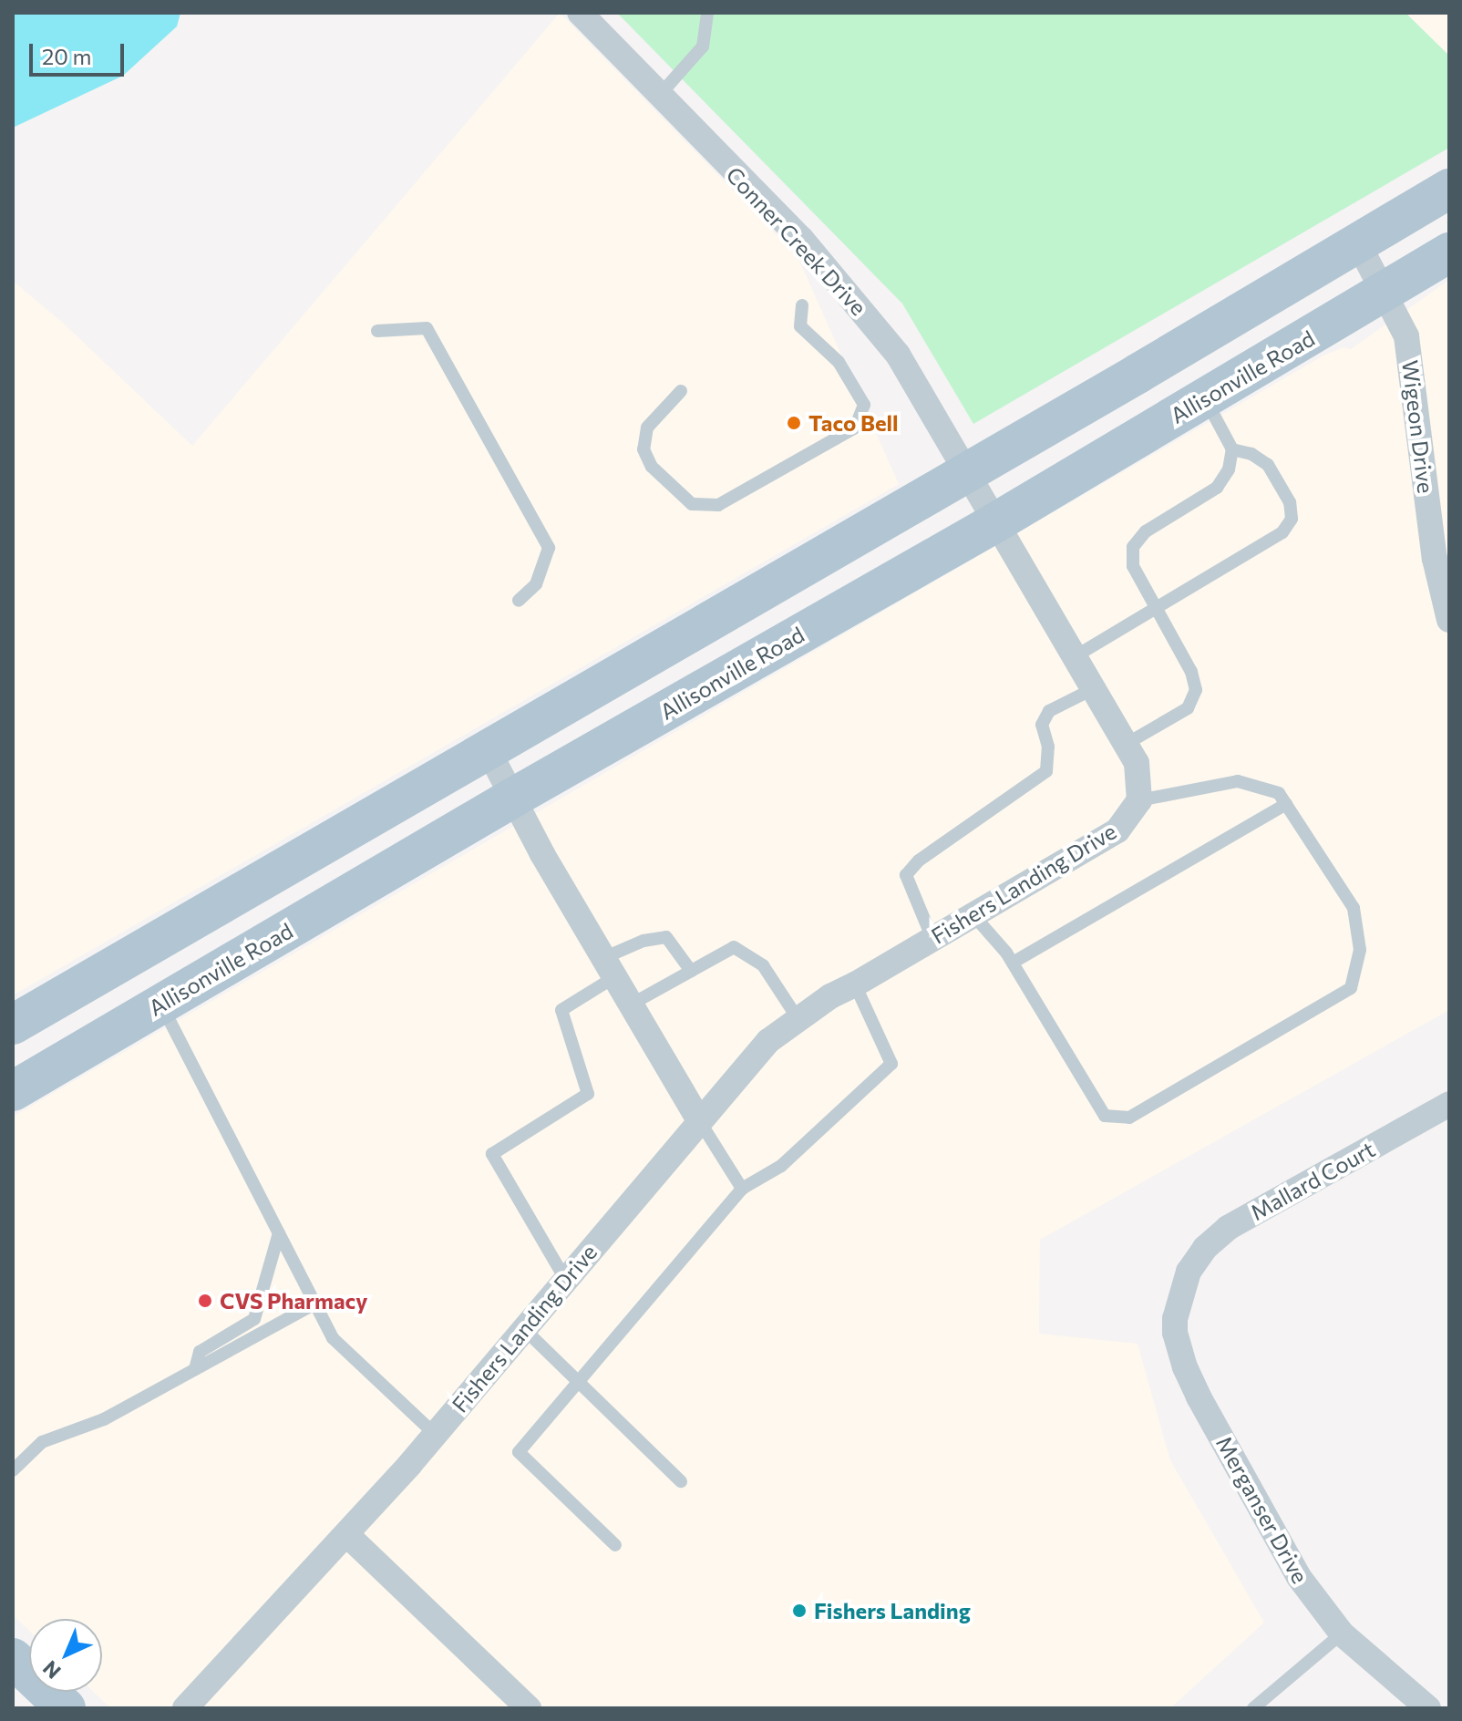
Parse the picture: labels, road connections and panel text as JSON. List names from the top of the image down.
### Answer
{
  "streets": {
    "main road": ["Allisonville Road"],
    "street": [
      "Conner Creek Drive",
      "Wigeon Drive",
      "Fishers Landing Drive",
      "Mallard Court",
      "Merganser Drive"
    ]
  },
  "crossings": [
    ["Conner Creek Drive", "Allisonville Road"],
    ["Allisonville Road", "Wigeon Drive"],
    ["Mallard Court", "Merganser Drive"]
  ],
  "places": ["Taco Bell", "CVS Pharmacy", "Fishers Landing"],
  "scale_bar": "20 m",
  "north": "bottom left"
}
